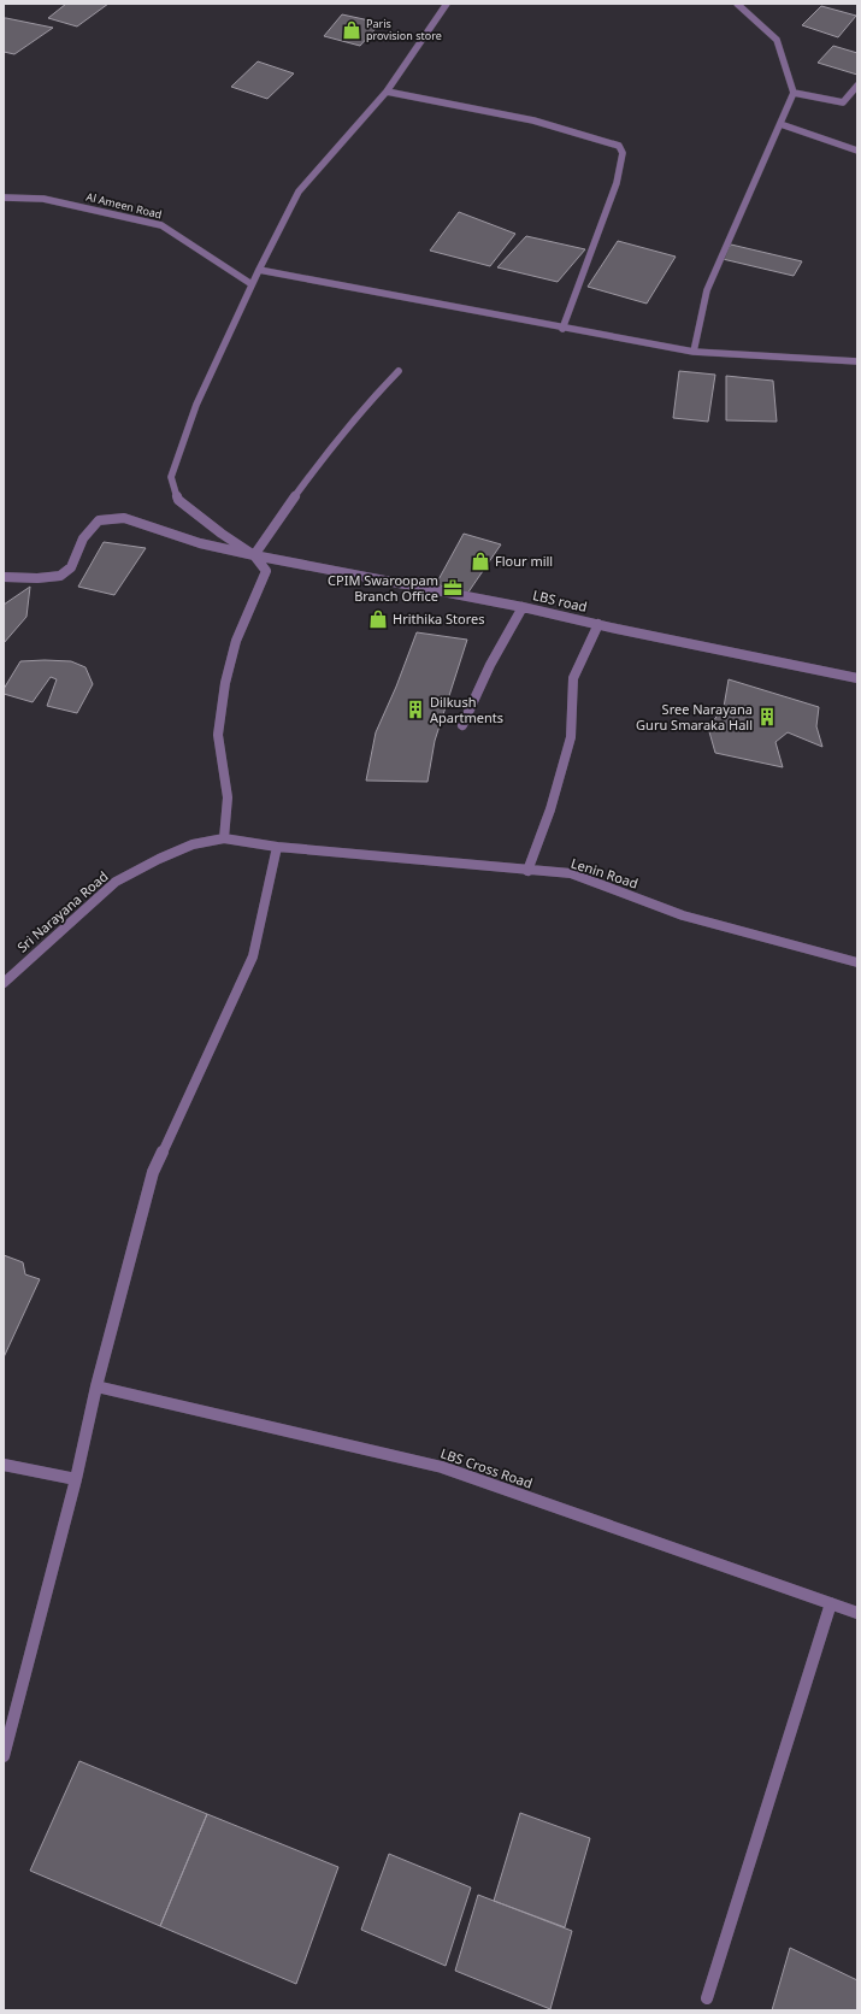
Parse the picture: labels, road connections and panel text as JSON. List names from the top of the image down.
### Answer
{
  "streets": {
    "street": [
      "Al Ameen Road",
      "LBS road",
      "Lenin Road",
      "Sri Narayana Road",
      "LBS Cross Road"
    ]
  },
  "crossings": [
    ["Lenin Road", "Sri Narayana Road"]
  ],
  "places": {
    "shop": ["Paris provision store", "Flour mill", "Hrithika Stores"],
    "office": ["CPIM Swaroopam Branch Office"],
    "building": ["Dilkush Apartments", "Sree Narayana Guru Smaraka Hall"]
  }
}
